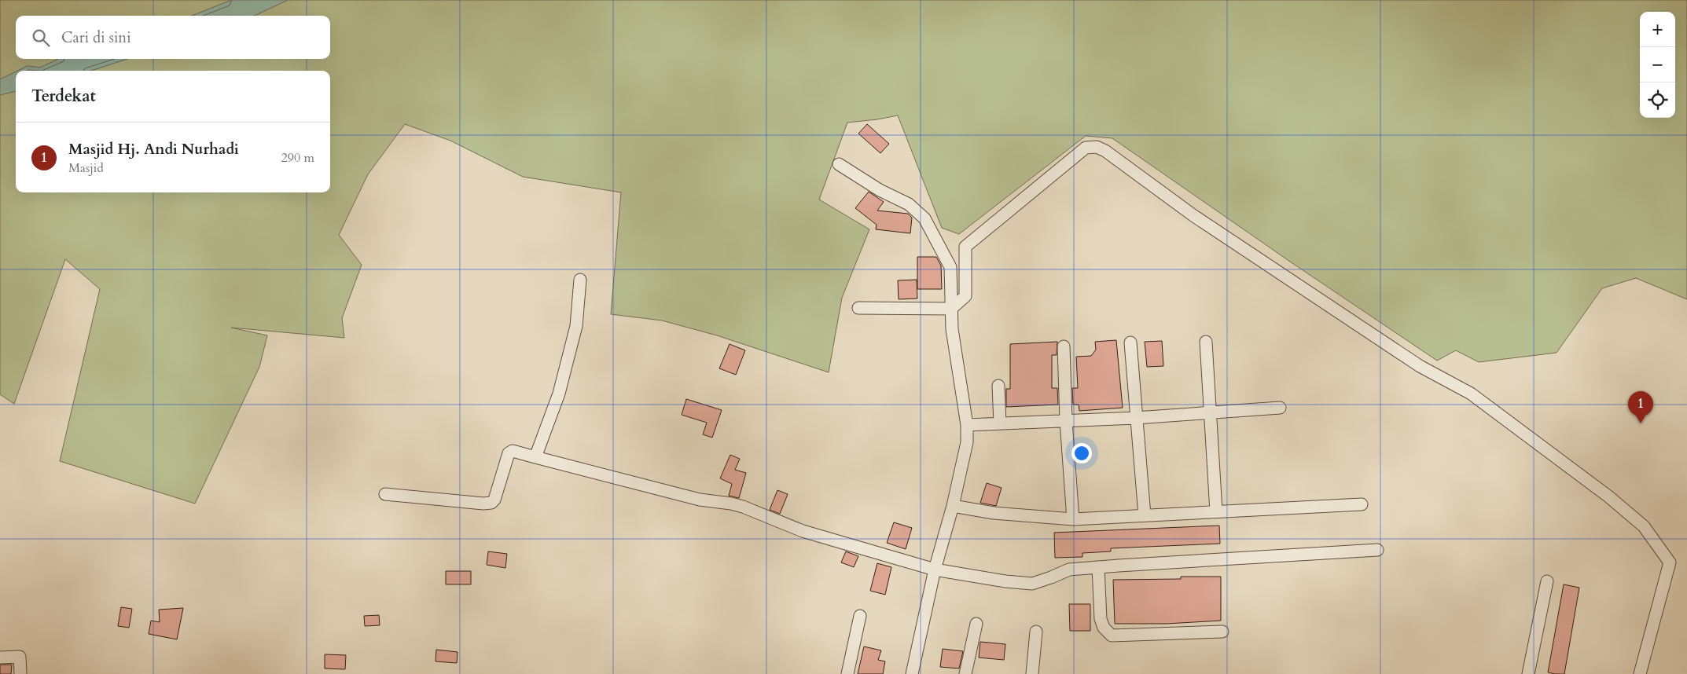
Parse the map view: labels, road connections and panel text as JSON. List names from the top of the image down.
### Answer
{
  "page": {
    "map_buttons": ["+", "−"],
    "search": "Cari di sini",
    "heading": "Terdekat",
    "list": [
      {
        "mark": "1",
        "name": "Masjid Hj. Andi Nurhadi",
        "note": "Masjid",
        "value": "290 m"
      }
    ],
    "pins": "1"
  }
}
